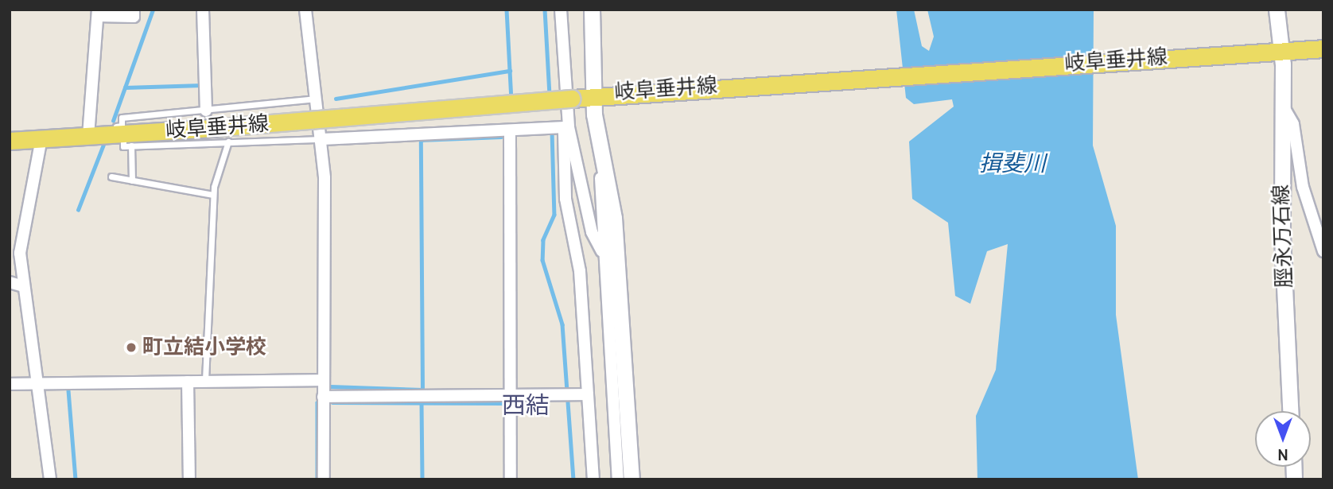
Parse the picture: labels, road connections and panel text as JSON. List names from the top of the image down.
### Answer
{
  "streets": {
    "main road": ["岐阜垂井線", "脛永万石線"]
  },
  "crossings": [
    ["岐阜垂井線", "脛永万石線"]
  ],
  "districts": ["西結"],
  "water": ["揖斐川"],
  "places": ["町立結小学校"],
  "north": "bottom"
}
